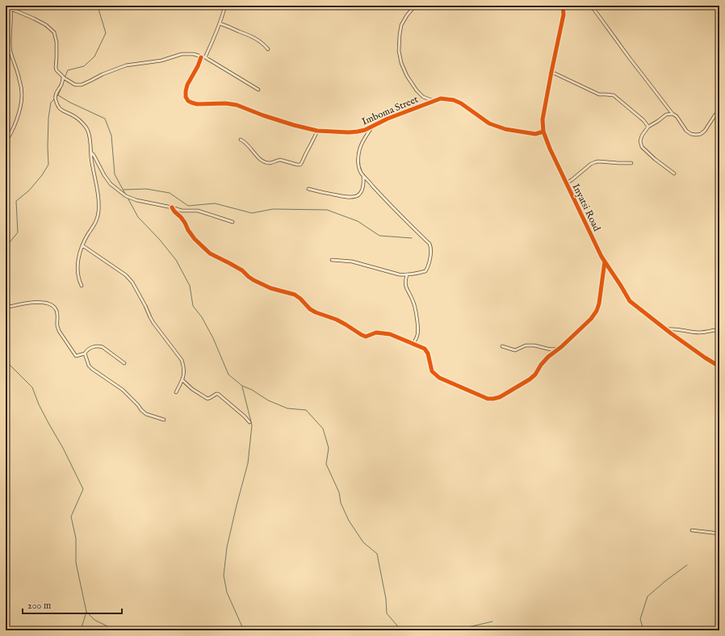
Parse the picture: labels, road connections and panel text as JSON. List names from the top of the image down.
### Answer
{
  "streets": {
    "street": ["Imboma Street", "Inyatsi Road"]
  },
  "crossings": [
    ["Imboma Street", "Inyatsi Road"]
  ],
  "scale_bar": "200 m"
}
